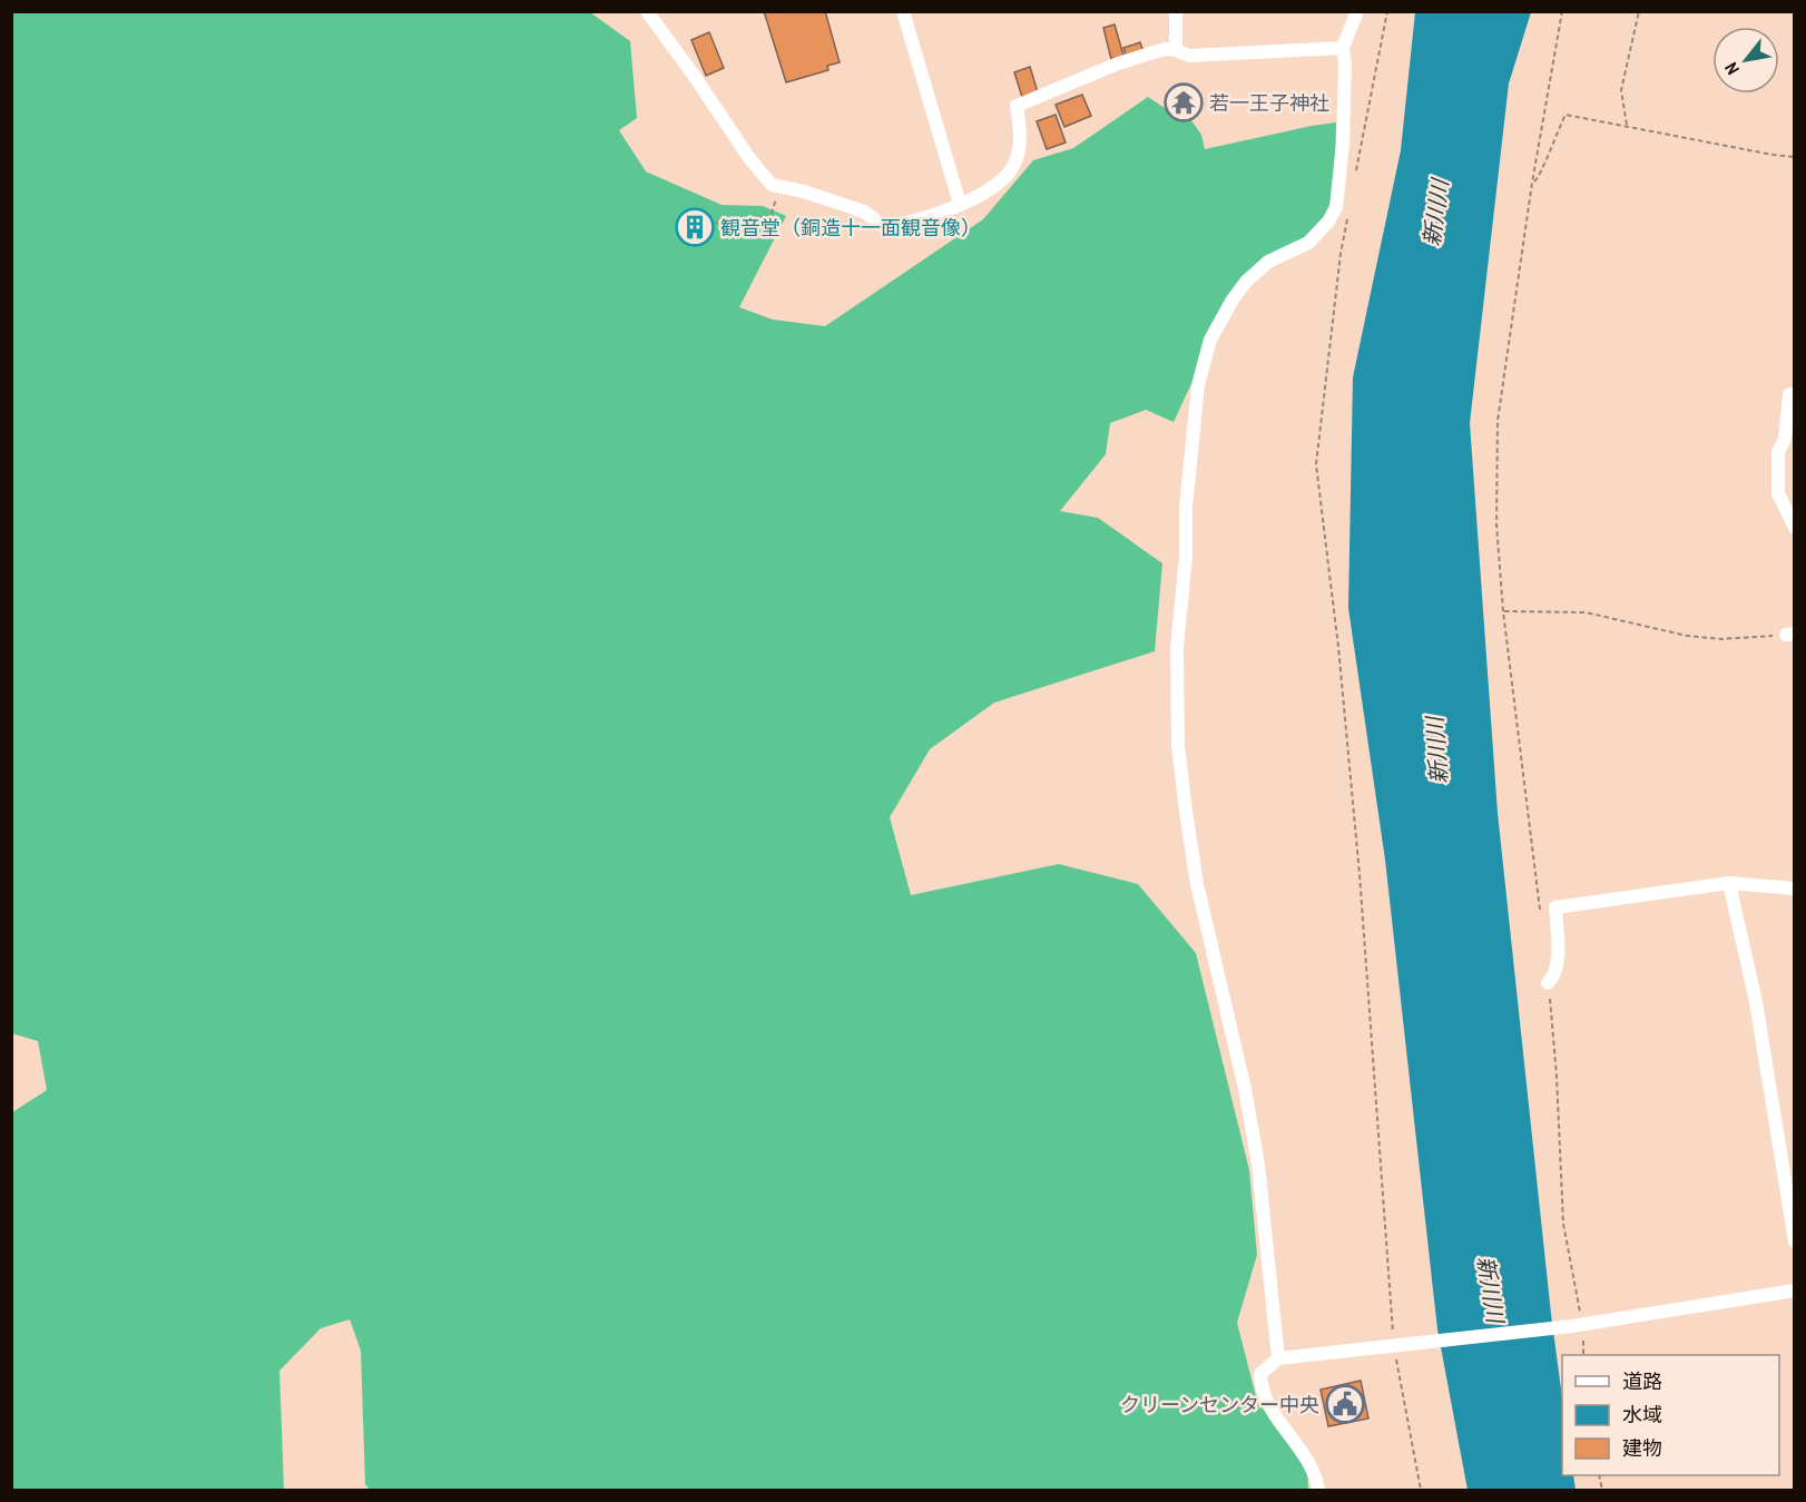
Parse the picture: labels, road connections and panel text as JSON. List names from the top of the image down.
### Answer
{
  "water": ["新川川"],
  "places": {
    "temple": ["若一王子神社"],
    "building": ["観音堂（銅造十一面観音像）"],
    "public building": ["クリーンセンター中央"]
  },
  "legend": ["道路", "水域", "建物"],
  "north": "bottom left"
}
